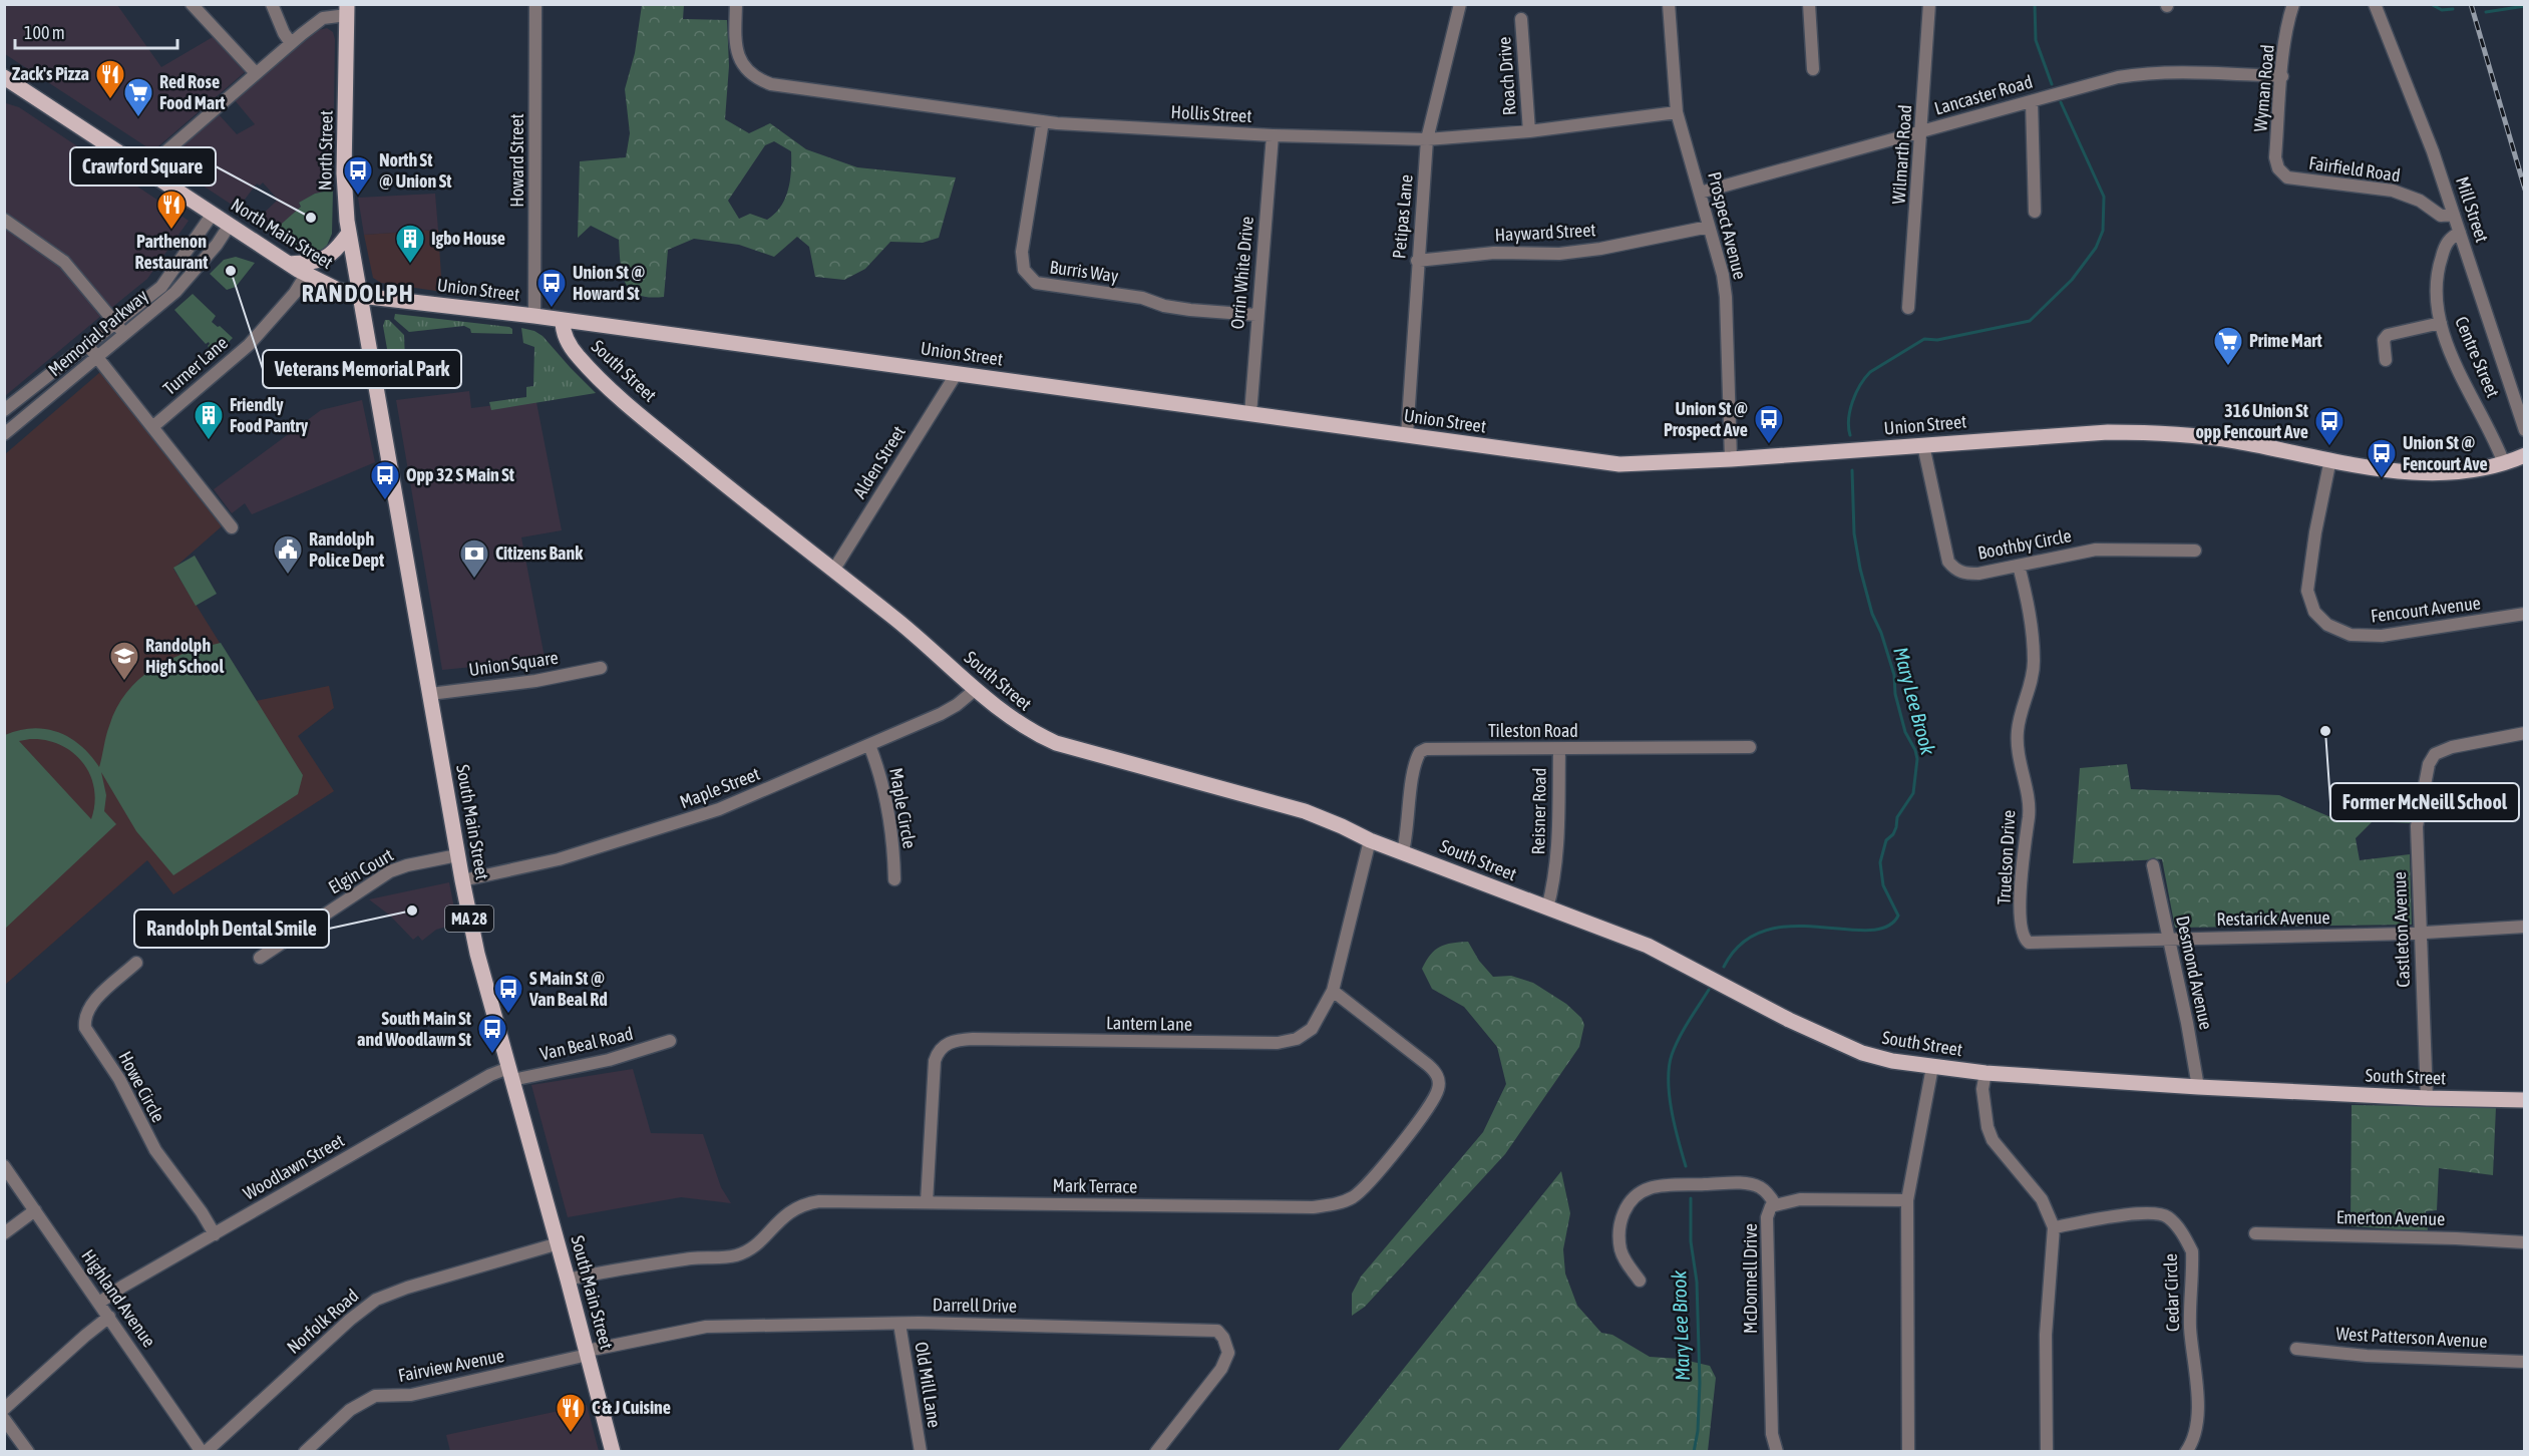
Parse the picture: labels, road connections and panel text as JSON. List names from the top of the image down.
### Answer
{
  "streets": {
    "main road": [
      "North Street",
      "North Main Street",
      "Union Street",
      "South Street",
      "South Main Street",
      "MA 28"
    ],
    "street": [
      "Roach Drive",
      "Wyman Road",
      "Lancaster Road",
      "Hollis Street",
      "Wilmarth Road",
      "Howard Street",
      "Fairfield Road",
      "Mill Street",
      "Petipas Lane",
      "Prospect Avenue",
      "Hayward Street",
      "Burris Way",
      "Orrin White Drive",
      "Memorial Parkway",
      "Centre Street",
      "Turner Lane",
      "Alden Street",
      "Boothby Circle",
      "Fencourt Avenue",
      "Union Square",
      "Tileston Road",
      "Maple Street",
      "Maple Circle",
      "Reisner Road",
      "Truelson Drive",
      "Elgin Court",
      "Restarick Avenue",
      "Castleton Avenue",
      "Desmond Avenue",
      "Lantern Lane",
      "Van Beal Road",
      "Howe Circle",
      "Woodlawn Street",
      "Mark Terrace",
      "Emerton Avenue",
      "McDonnell Drive",
      "Cedar Circle",
      "Highland Avenue",
      "Darrell Drive",
      "Norfolk Road",
      "West Patterson Avenue",
      "Fairview Avenue",
      "Old Mill Lane"
    ]
  },
  "crossings": [
    ["Roach Drive", "Hollis Street"],
    ["Wyman Road", "Lancaster Road"],
    ["Wyman Road", "Fairfield Road"],
    ["Lancaster Road", "Wilmarth Road"],
    ["Lancaster Road", "Prospect Avenue"],
    ["Hollis Street", "Petipas Lane"],
    ["Hollis Street", "Prospect Avenue"],
    ["Hollis Street", "Burris Way"],
    ["Hollis Street", "Orrin White Drive"],
    ["North Street", "North Main Street"],
    ["North Street", "Union Street"],
    ["North Street", "South Main Street"],
    ["Howard Street", "Union Street"],
    ["Fairfield Road", "Mill Street"],
    ["Mill Street", "Centre Street"],
    ["Petipas Lane", "Hayward Street"],
    ["Petipas Lane", "Union Street"],
    ["Prospect Avenue", "Hayward Street"],
    ["Prospect Avenue", "Union Street"],
    ["North Main Street", "Union Street"],
    ["North Main Street", "Memorial Parkway"],
    ["North Main Street", "Turner Lane"],
    ["North Main Street", "South Main Street"],
    ["Burris Way", "Orrin White Drive"],
    ["Orrin White Drive", "Union Street"],
    ["Union Street", "Centre Street"],
    ["Union Street", "South Street"],
    ["Union Street", "Alden Street"],
    ["Union Street", "Boothby Circle"],
    ["Union Street", "Fencourt Avenue"],
    ["Union Street", "South Main Street"],
    ["South Street", "Alden Street"],
    ["South Street", "Tileston Road"],
    ["South Street", "Maple Street"],
    ["South Street", "Reisner Road"],
    ["South Street", "Castleton Avenue"],
    ["South Street", "Desmond Avenue"],
    ["South Street", "Lantern Lane"],
    ["Boothby Circle", "Truelson Drive"],
    ["Union Square", "South Main Street"],
    ["Tileston Road", "Reisner Road"],
    ["Maple Street", "Maple Circle"],
    ["Maple Street", "South Main Street"],
    ["South Main Street", "Elgin Court"],
    ["South Main Street", "Van Beal Road"],
    ["South Main Street", "Woodlawn Street"],
    ["South Main Street", "Mark Terrace"],
    ["South Main Street", "Darrell Drive"],
    ["South Main Street", "Norfolk Road"],
    ["South Main Street", "Fairview Avenue"],
    ["Truelson Drive", "Restarick Avenue"],
    ["Restarick Avenue", "Castleton Avenue"],
    ["Restarick Avenue", "Desmond Avenue"],
    ["Lantern Lane", "Mark Terrace"],
    ["Van Beal Road", "Woodlawn Street"],
    ["Howe Circle", "Woodlawn Street"],
    ["Woodlawn Street", "Highland Avenue"],
    ["Highland Avenue", "Norfolk Road"],
    ["Darrell Drive", "Fairview Avenue"],
    ["Darrell Drive", "Old Mill Lane"]
  ],
  "districts": ["RANDOLPH"],
  "water": ["Mary Lee Brook"],
  "places": {
    "restaurant": ["Zack's Pizza", "Parthenon Restaurant", "C & J Cuisine"],
    "supermarket": ["Red Rose Food Mart", "Prime Mart"],
    "bus stop": [
      "North St @ Union St",
      "Union St @ Howard St",
      "Union St @ Prospect Ave",
      "316 Union St opp Fencourt Ave",
      "Union St @ Fencourt Ave",
      "Opp 32 S Main St",
      "S Main St @ Van Beal Rd",
      "South Main St and Woodlawn St"
    ],
    "other": [
      "Crawford Square",
      "Veterans Memorial Park",
      "Former McNeill School",
      "Randolph Dental Smile"
    ],
    "building": ["Igbo House", "Friendly Food Pantry"],
    "public building": ["Randolph Police Dept"],
    "bank": ["Citizens Bank"],
    "school or university": ["Randolph High School"]
  },
  "scale_bar": "100 m"
}
